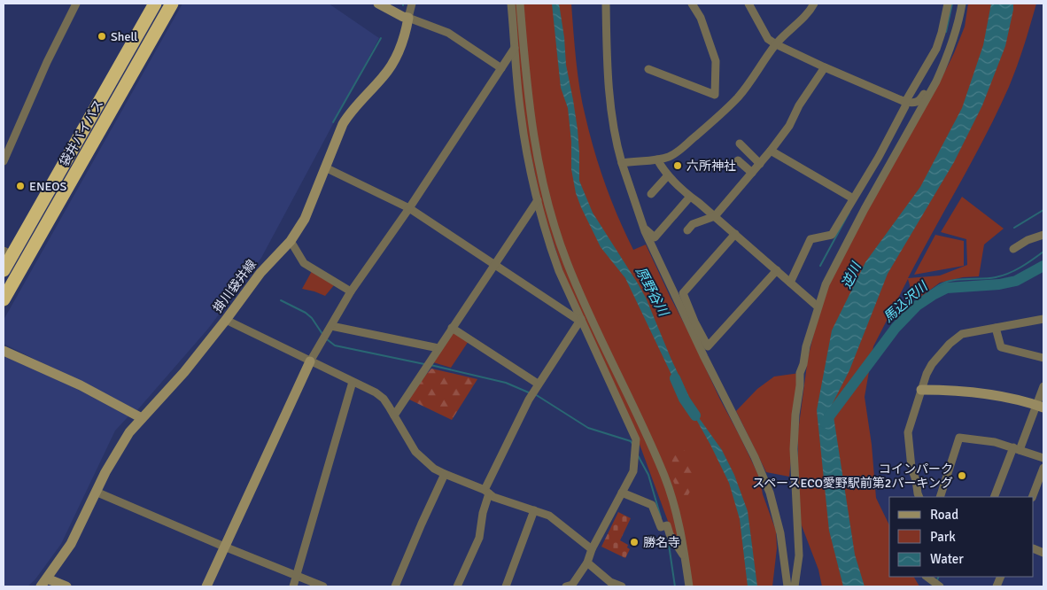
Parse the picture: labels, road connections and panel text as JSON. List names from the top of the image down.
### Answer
{
  "streets": {
    "highway": ["袋井バイパス"],
    "main road": ["掛川袋井線"]
  },
  "water": ["逆川", "原野谷川", "馬込沢川"],
  "places": [
    "Shell",
    "六所神社",
    "ENEOS",
    "コインパーク スペースECO愛野駅前第2パーキング",
    "勝名寺"
  ],
  "legend": ["Road", "Park", "Water"]
}
